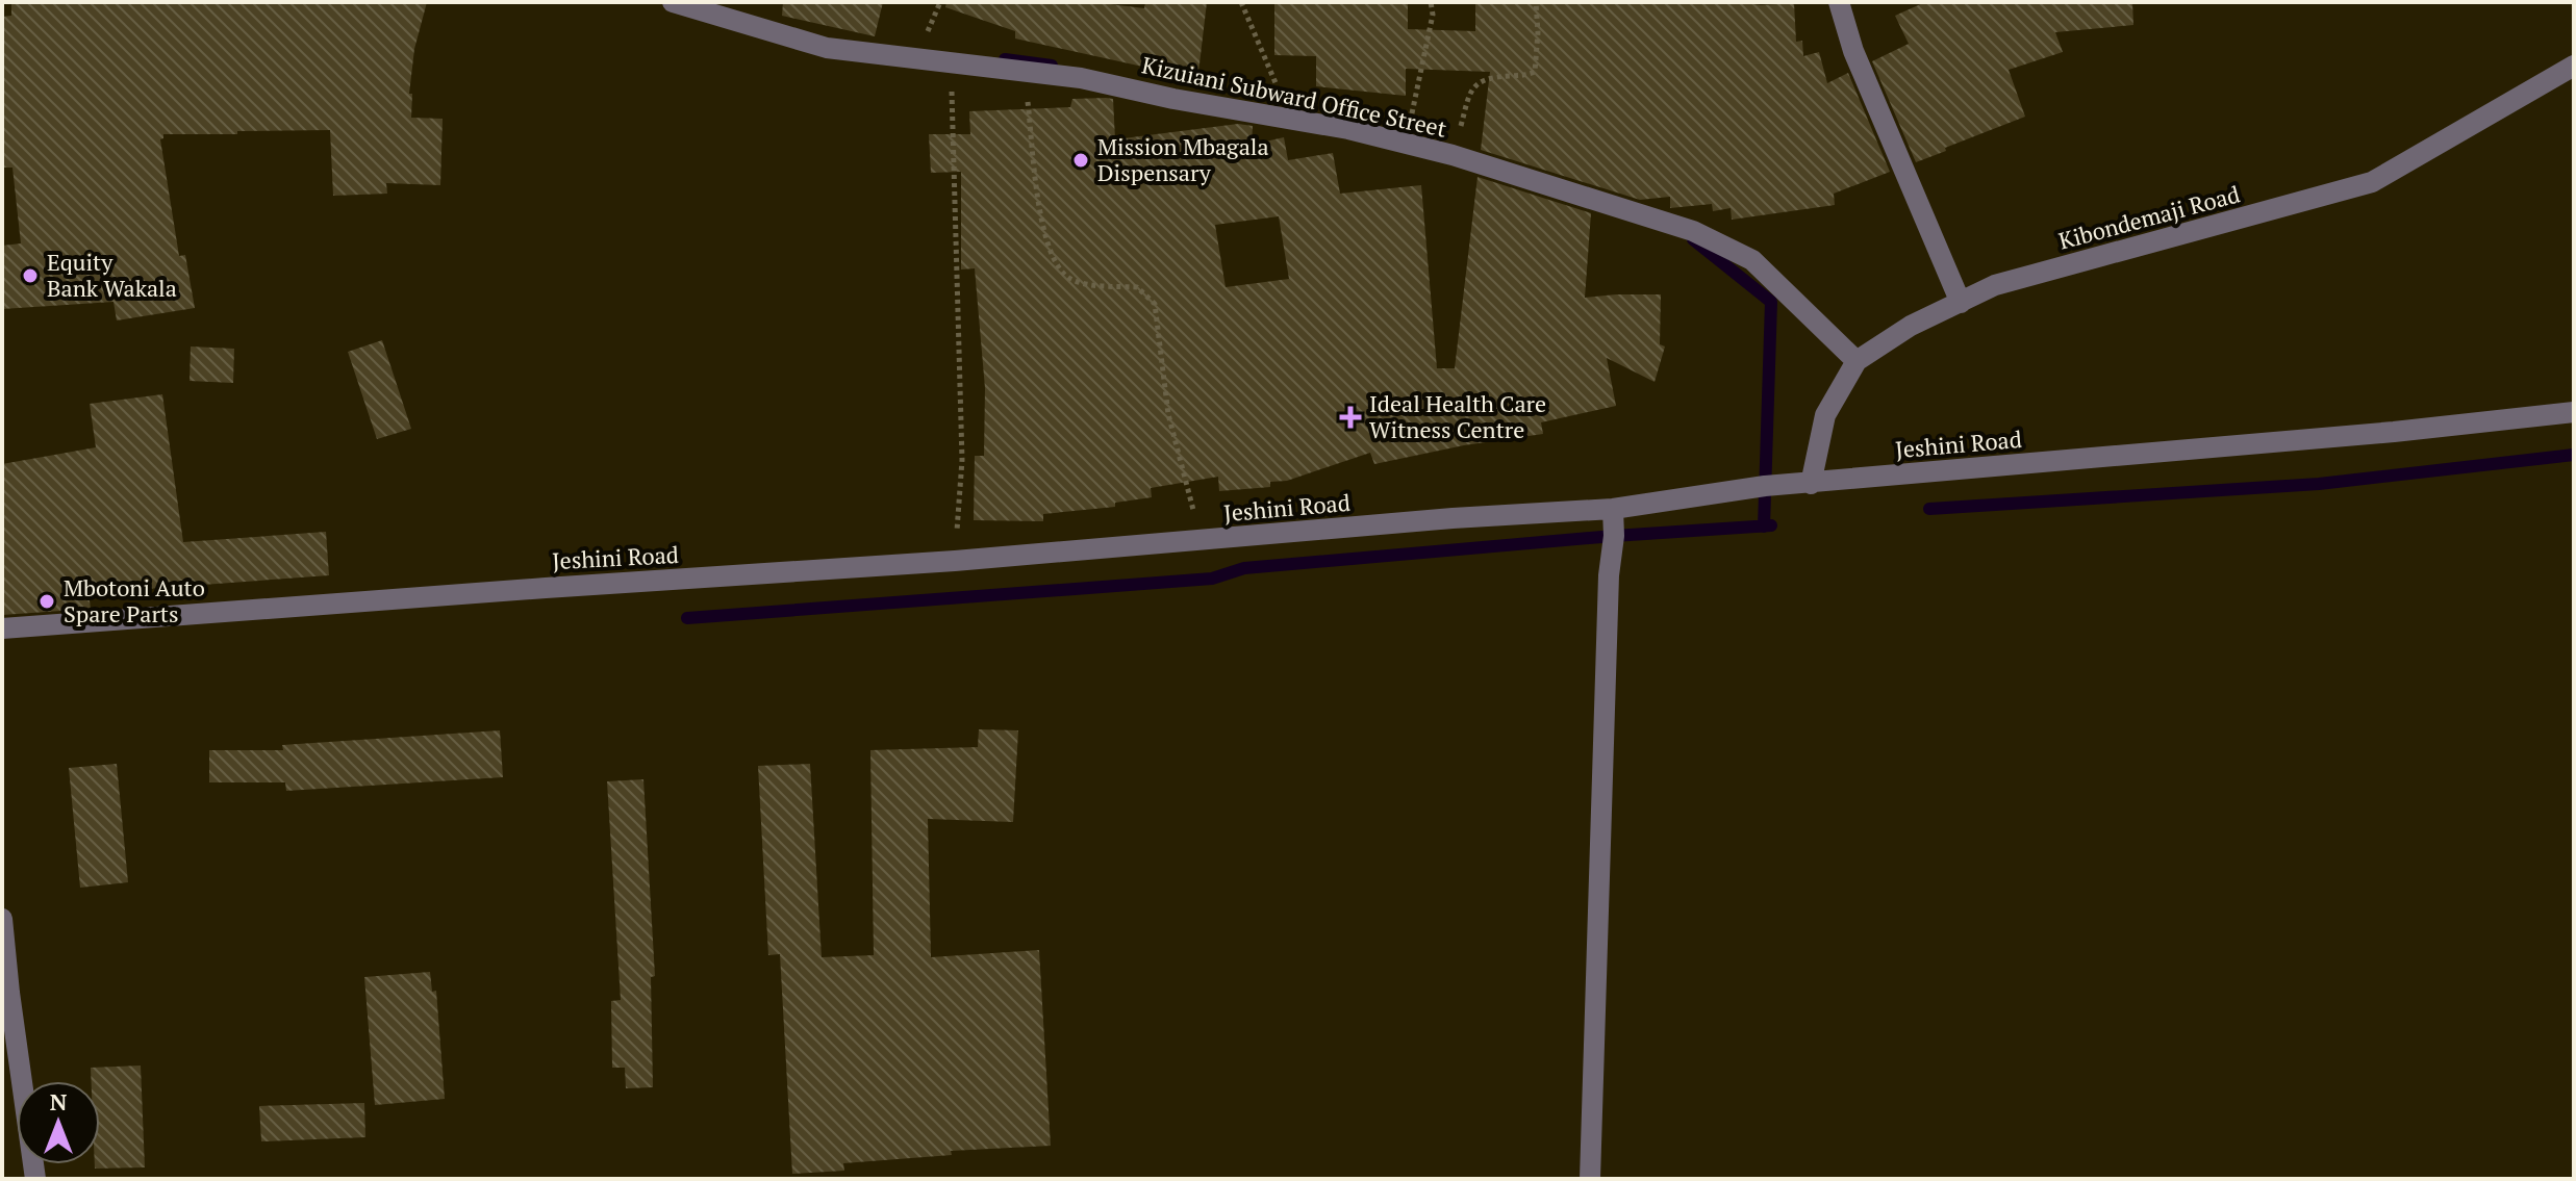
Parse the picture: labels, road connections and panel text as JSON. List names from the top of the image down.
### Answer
{
  "streets": {
    "street": ["Kizuiani Subward Office Street", "Kibondemaji Road", "Jeshini Road"]
  },
  "crossings": [
    ["Kizuiani Subward Office Street", "Kibondemaji Road"],
    ["Kibondemaji Road", "Jeshini Road"]
  ],
  "places": {
    "other": ["Mission Mbagala Dispensary", "Equity Bank Wakala", "Mbotoni Auto Spare Parts"],
    "health": ["Ideal Health Care Witness Centre"]
  },
  "north": "top"
}
